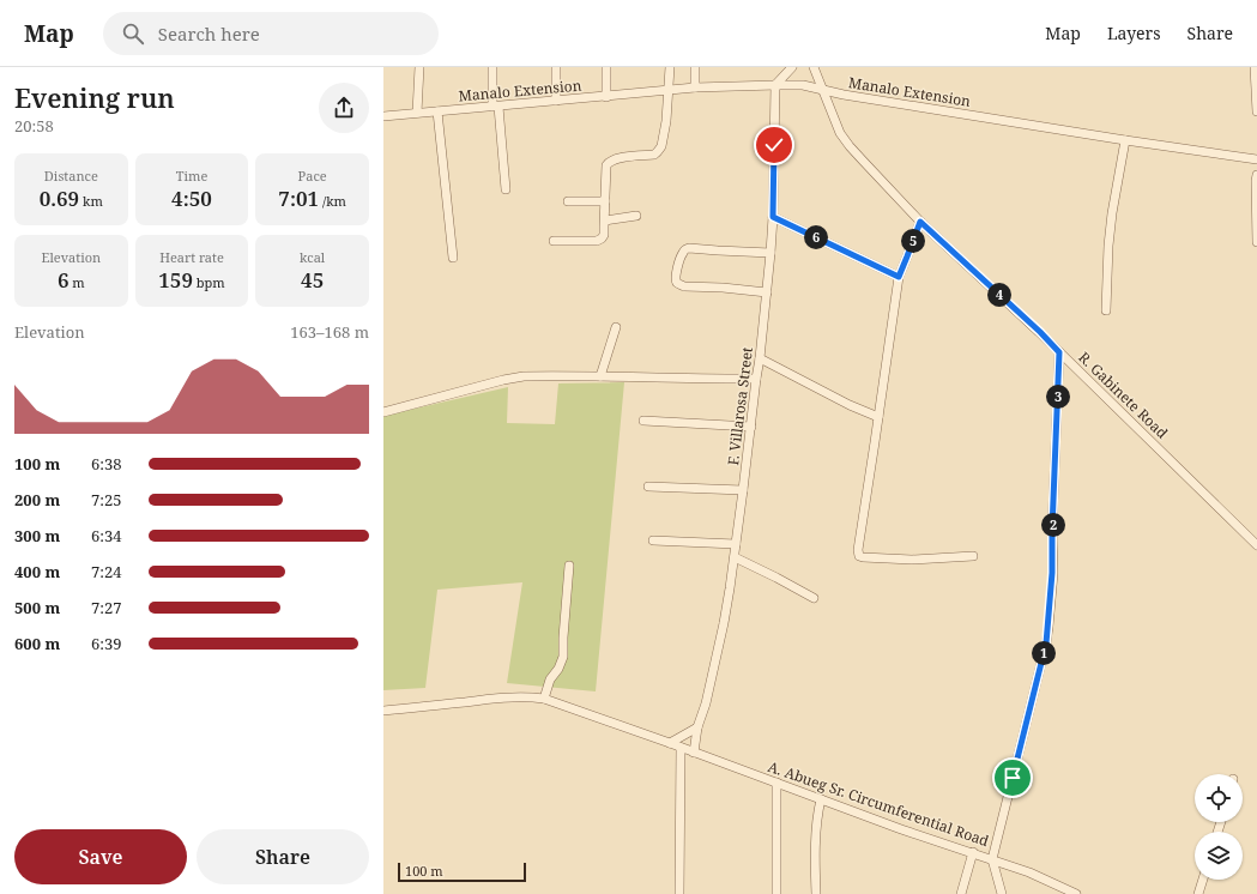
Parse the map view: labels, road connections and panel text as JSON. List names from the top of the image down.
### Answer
{
  "streets": {
    "street": [
      "Manalo Extension",
      "R. Gabinete Road",
      "F. Villarosa Street",
      "A. Abueg Sr. Circumferential Road"
    ]
  },
  "crossings": [
    ["Manalo Extension", "R. Gabinete Road"],
    ["Manalo Extension", "F. Villarosa Street"],
    ["F. Villarosa Street", "A. Abueg Sr. Circumferential Road"]
  ],
  "scale_bar": "100 m",
  "page": {
    "header": "Map",
    "search": "Search here",
    "nav": ["Map", "Layers", "Share"],
    "heading": ["Evening run", "20:58"],
    "stats": [
      ["Distance", "0.69 km"],
      ["Time", "4:50"],
      ["Pace", "7:01 /km"],
      ["Elevation", "6 m"],
      ["Heart rate", "159 bpm"],
      ["kcal", "45"]
    ],
    "pins": [
      "6",
      "5",
      "4",
      "3",
      "2",
      "1"
    ],
    "chart": ["Elevation", "163–168 m"],
    "list": [
      {
        "name": "100 m",
        "note": "6:38"
      },
      {
        "name": "200 m",
        "note": "7:25"
      },
      {
        "name": "300 m",
        "note": "6:34"
      },
      {
        "name": "400 m",
        "note": "7:24"
      },
      {
        "name": "500 m",
        "note": "7:27"
      },
      {
        "name": "600 m",
        "note": "6:39"
      }
    ],
    "buttons": ["Save", "Share"],
    "scale": "100 m"
  }
}
